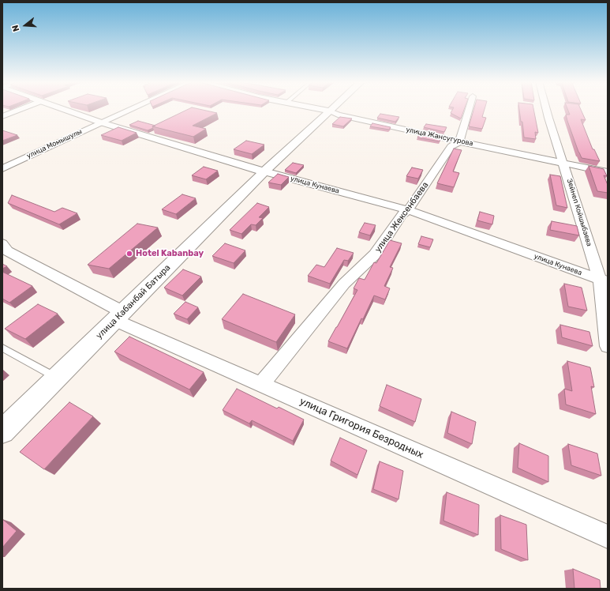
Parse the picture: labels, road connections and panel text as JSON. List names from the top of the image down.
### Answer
{
  "streets": {
    "street": [
      "улица Жансугурова",
      "улица Момышулы",
      "улица Кунаева",
      "Зейнеп Койшыбаева",
      "улица Жексенбаева",
      "улица Кабанбай Батыра",
      "улица Григория Безродных"
    ]
  },
  "crossings": [
    ["улица Жансугурова", "Зейнеп Койшыбаева"],
    ["улица Жансугурова", "улица Жексенбаева"],
    ["улица Жансугурова", "улица Кабанбай Батыра"],
    ["улица Момышулы", "улица Кунаева"],
    ["улица Кунаева", "Зейнеп Койшыбаева"],
    ["улица Кунаева", "улица Жексенбаева"],
    ["улица Кунаева", "улица Кабанбай Батыра"],
    ["улица Жексенбаева", "улица Григория Безродных"],
    ["улица Кабанбай Батыра", "улица Григория Безродных"]
  ],
  "places": ["Hotel Kabanbay"],
  "north": "left"
}
